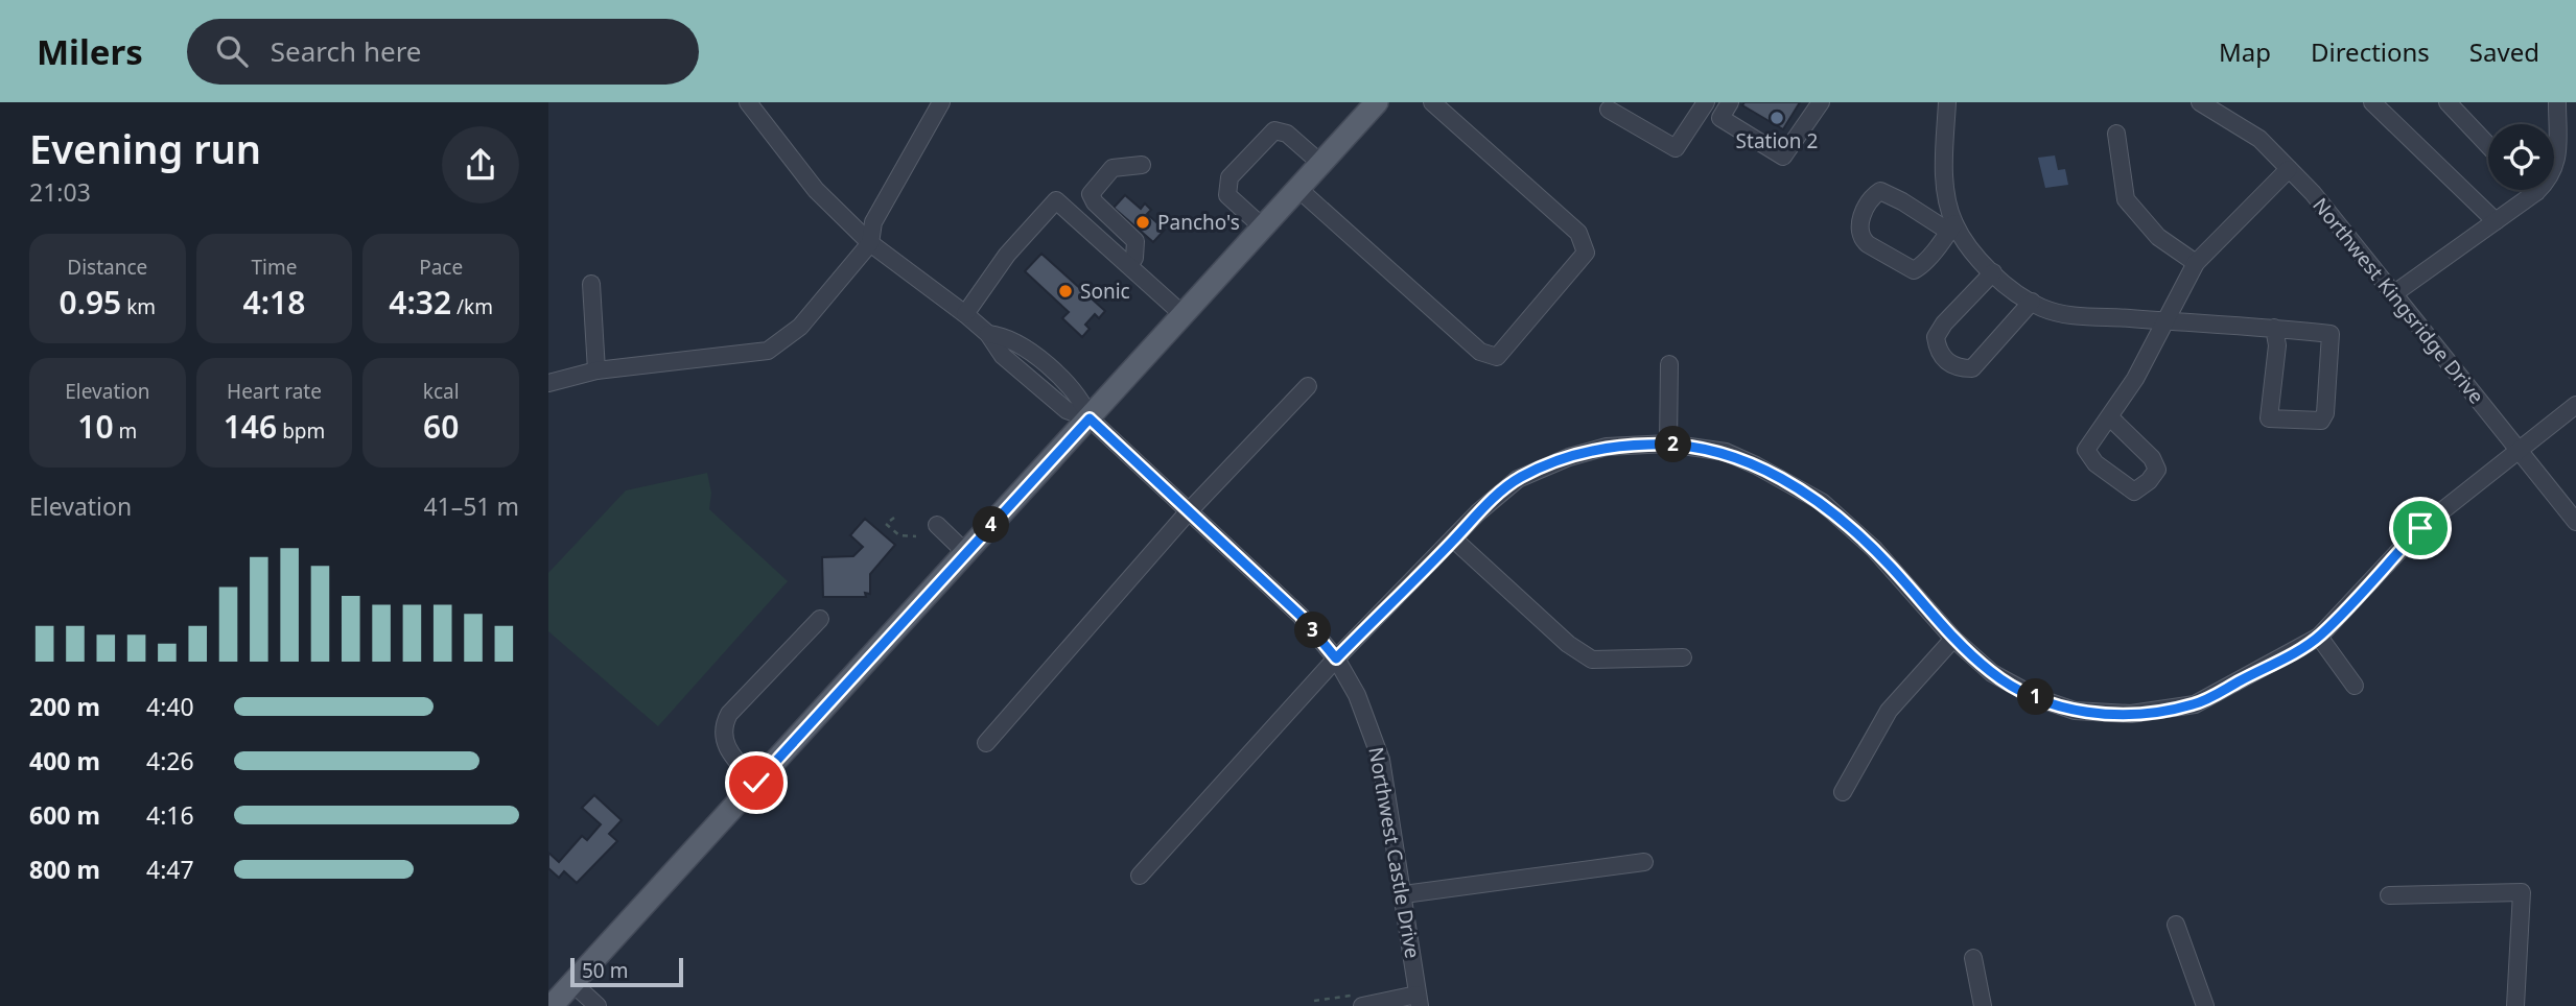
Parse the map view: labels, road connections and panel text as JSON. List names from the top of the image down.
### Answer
{
  "streets": {
    "street": ["Northwest Kingsridge Drive", "Northwest Castle Drive"]
  },
  "places": ["Station 2", "Pancho's", "Sonic"],
  "scale_bar": "50 m",
  "page": {
    "header": "Milers",
    "search": "Search here",
    "nav": ["Map", "Directions", "Saved"],
    "heading": ["Evening run", "21:03"],
    "stats": [
      ["Distance", "0.95 km"],
      ["Time", "4:18"],
      ["Pace", "4:32 /km"],
      ["Elevation", "10 m"],
      ["Heart rate", "146 bpm"],
      ["kcal", "60"]
    ],
    "pins": [
      "2",
      "4",
      "3",
      "1"
    ],
    "chart": ["Elevation", "41–51 m"],
    "list": [
      {
        "name": "200 m",
        "note": "4:40"
      },
      {
        "name": "400 m",
        "note": "4:26"
      },
      {
        "name": "600 m",
        "note": "4:16"
      },
      {
        "name": "800 m",
        "note": "4:47"
      }
    ],
    "scale": "50 m"
  }
}
